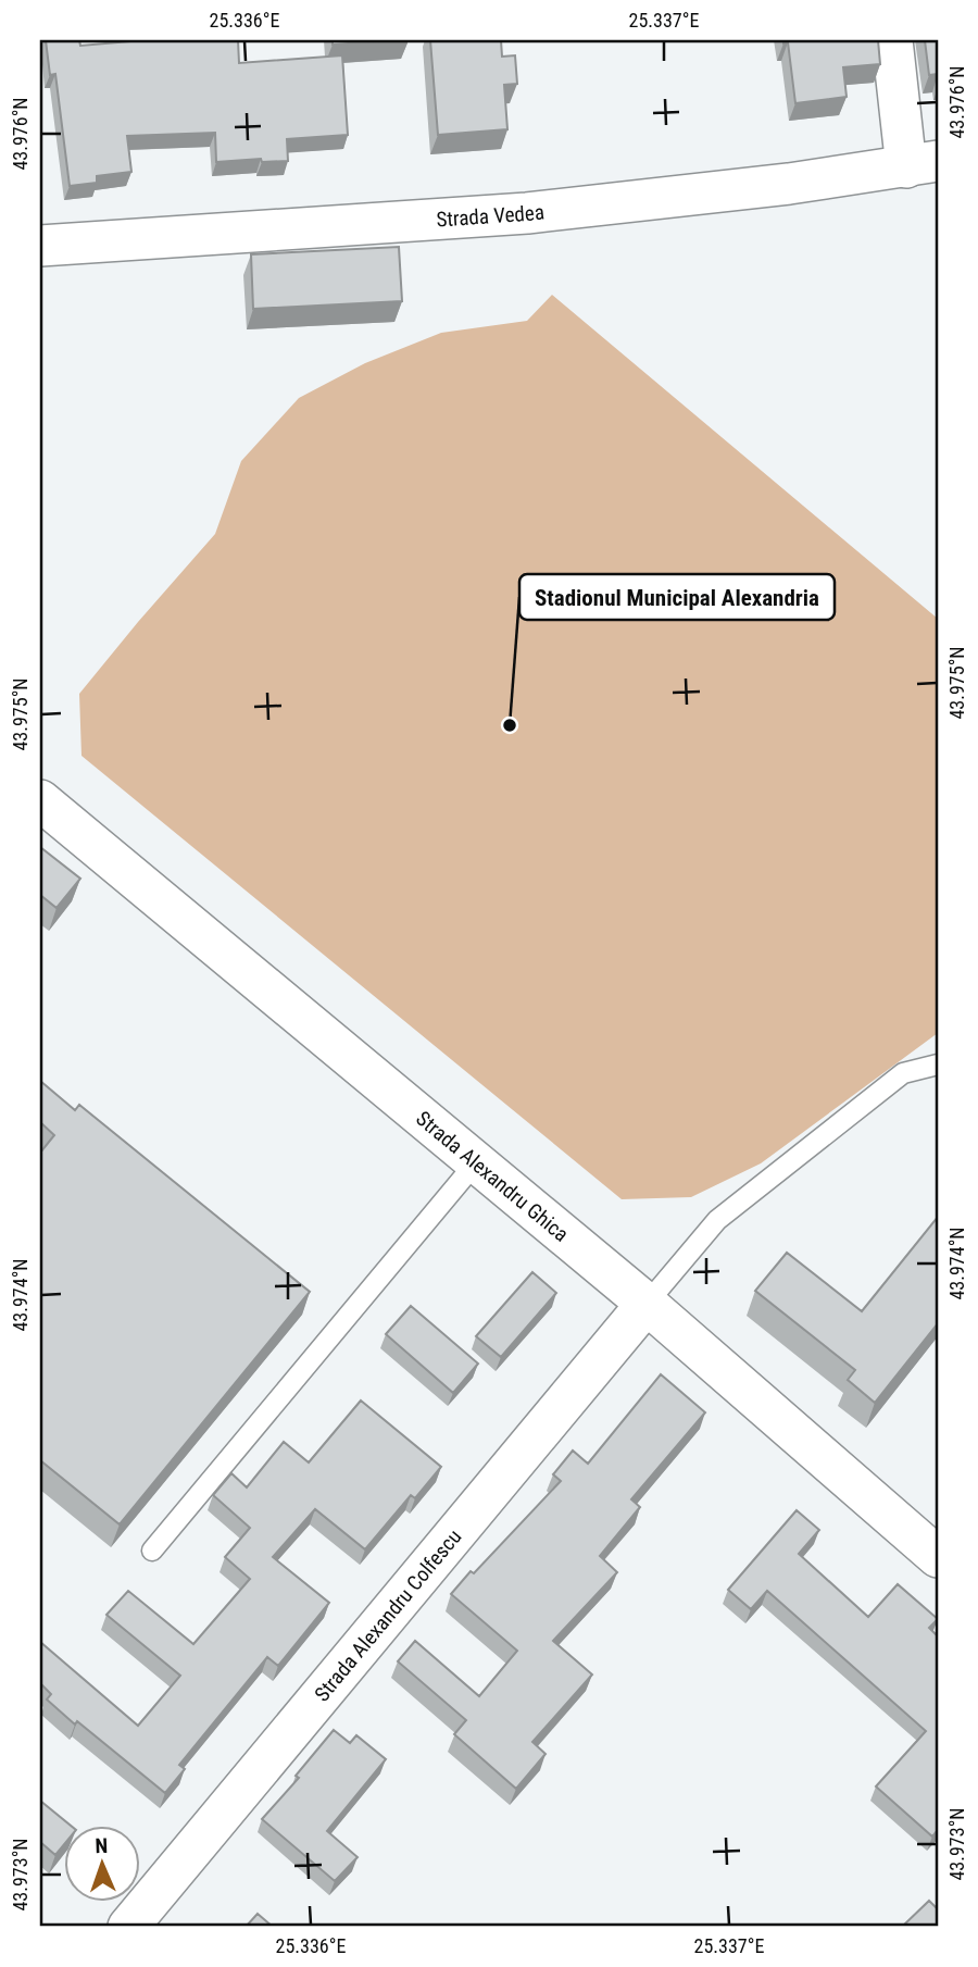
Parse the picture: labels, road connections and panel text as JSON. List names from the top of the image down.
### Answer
{
  "streets": {
    "street": ["Strada Vedea", "Strada Alexandru Ghica", "Strada Alexandru Colfescu"]
  },
  "crossings": [
    ["Strada Alexandru Ghica", "Strada Alexandru Colfescu"]
  ],
  "places": ["Stadionul Municipal Alexandria"],
  "north": "top",
  "coordinates": [
    "25.336°E",
    "25.337°E",
    "43.976°N",
    "43.975°N",
    "43.974°N",
    "43.973°N"
  ]
}
